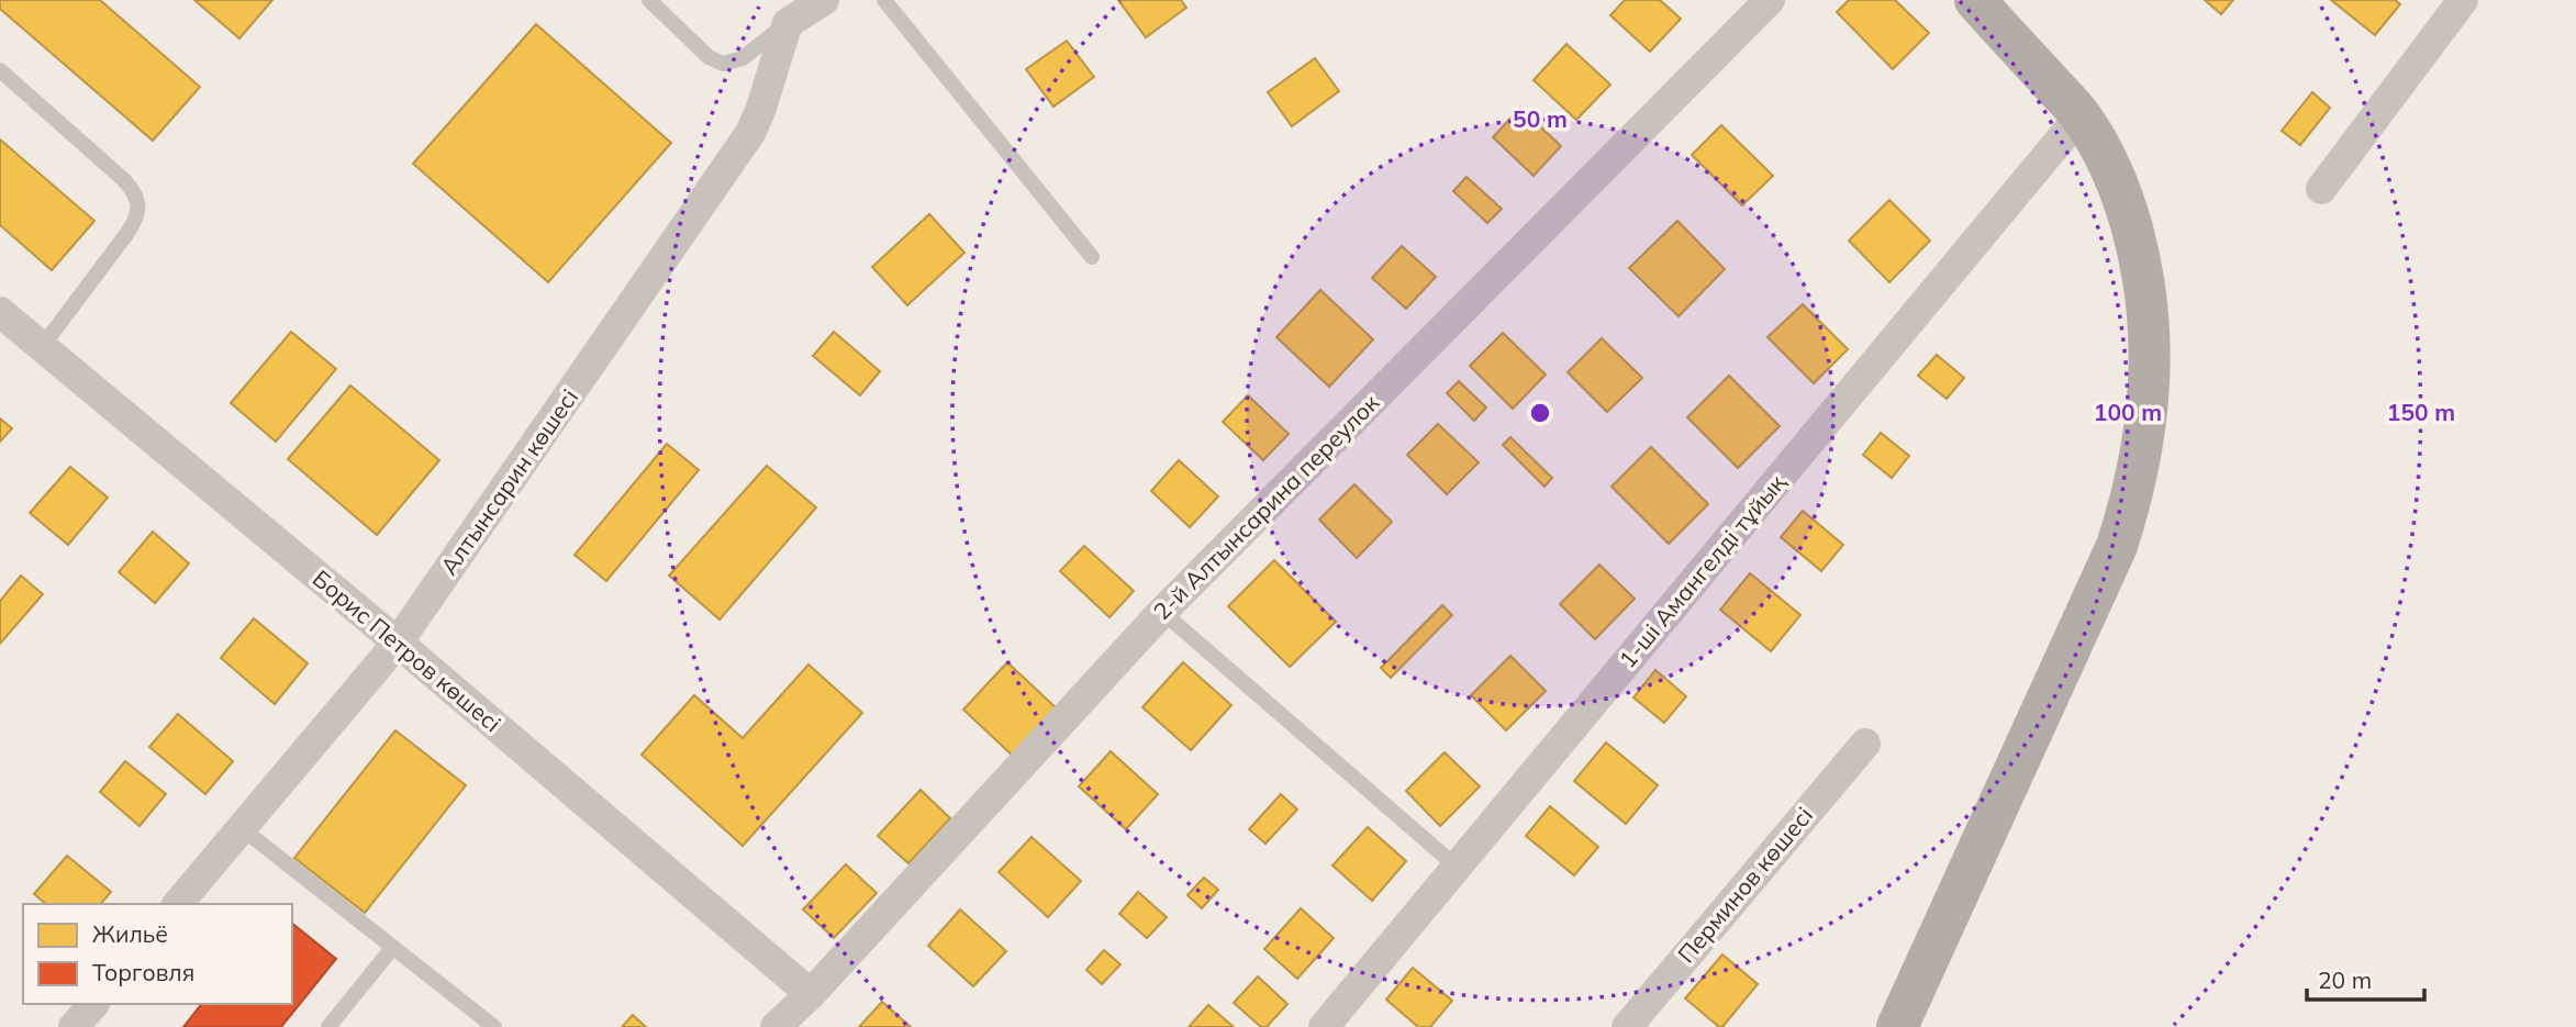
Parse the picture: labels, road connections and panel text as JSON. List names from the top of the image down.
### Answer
{
  "streets": {
    "street": [
      "Алтынсарин көшесі",
      "2-й Алтынсарина переулок",
      "1-ші Амангелді тұйық",
      "Борис Петров көшесі",
      "Перминов көшесі"
    ]
  },
  "crossings": [
    ["Алтынсарин көшесі", "Борис Петров көшесі"],
    ["2-й Алтынсарина переулок", "Борис Петров көшесі"]
  ],
  "legend": ["Жильё", "Торговля"],
  "scale_bar": "20 m",
  "rings": ["50 m", "100 m", "150 m"]
}
